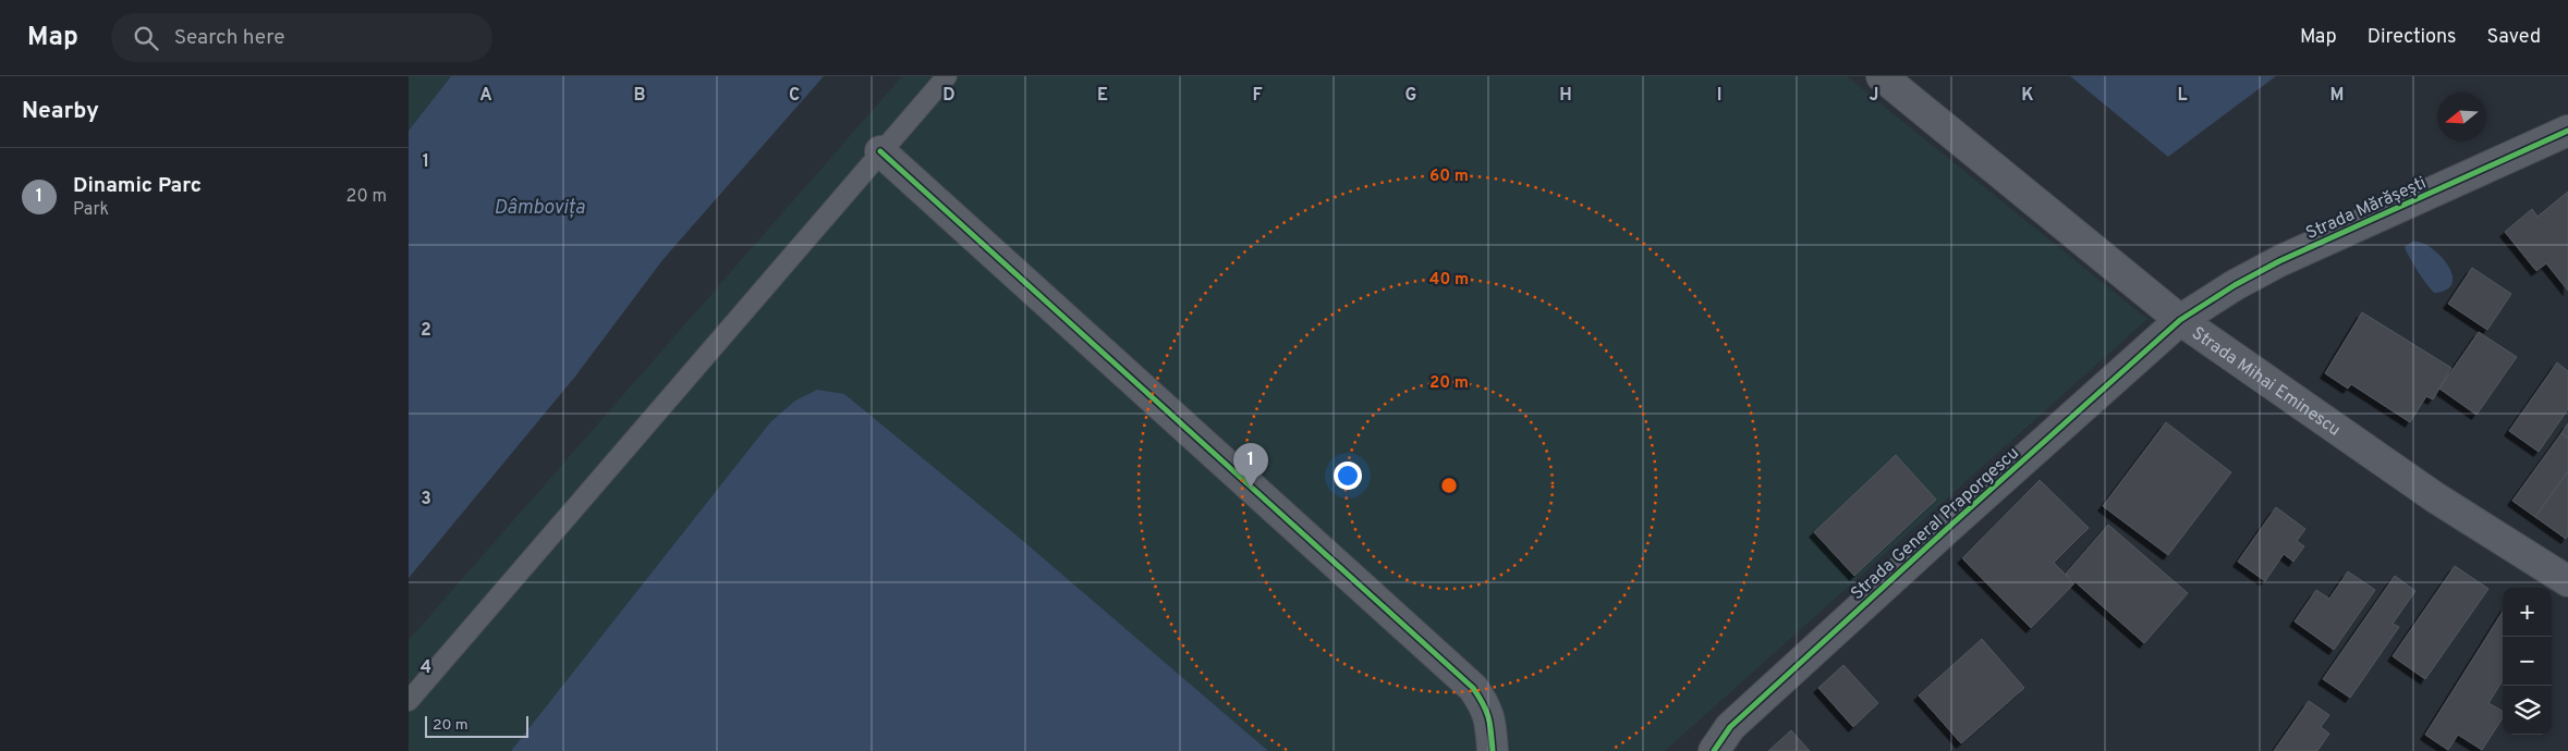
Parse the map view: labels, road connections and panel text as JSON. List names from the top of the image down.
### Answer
{
  "streets": {
    "street": ["Strada Mărășești", "Strada Mihai Eminescu", "Strada General Praporgescu"]
  },
  "crossings": [
    ["Strada Mărășești", "Strada Mihai Eminescu"],
    ["Strada Mărășești", "Strada General Praporgescu"],
    ["Strada Mihai Eminescu", "Strada General Praporgescu"]
  ],
  "water": ["Dâmbovița"],
  "scale_bar": "20 m",
  "north": "left",
  "page": {
    "header": "Map",
    "search": "Search here",
    "nav": ["Map", "Directions", "Saved"],
    "heading": "Nearby",
    "list": [
      {
        "mark": "1",
        "name": "Dinamic Parc",
        "note": "Park",
        "value": "20 m"
      }
    ],
    "pins": "1",
    "map_buttons": ["+", "−"],
    "scale": "20 m"
  },
  "grid": {
    "columns": [
      "A",
      "B",
      "C",
      "D",
      "E",
      "F",
      "G",
      "H",
      "I",
      "J",
      "K",
      "L",
      "M"
    ],
    "rows": [
      "1",
      "2",
      "3",
      "4"
    ]
  },
  "rings": ["60 m", "40 m", "20 m"]
}
